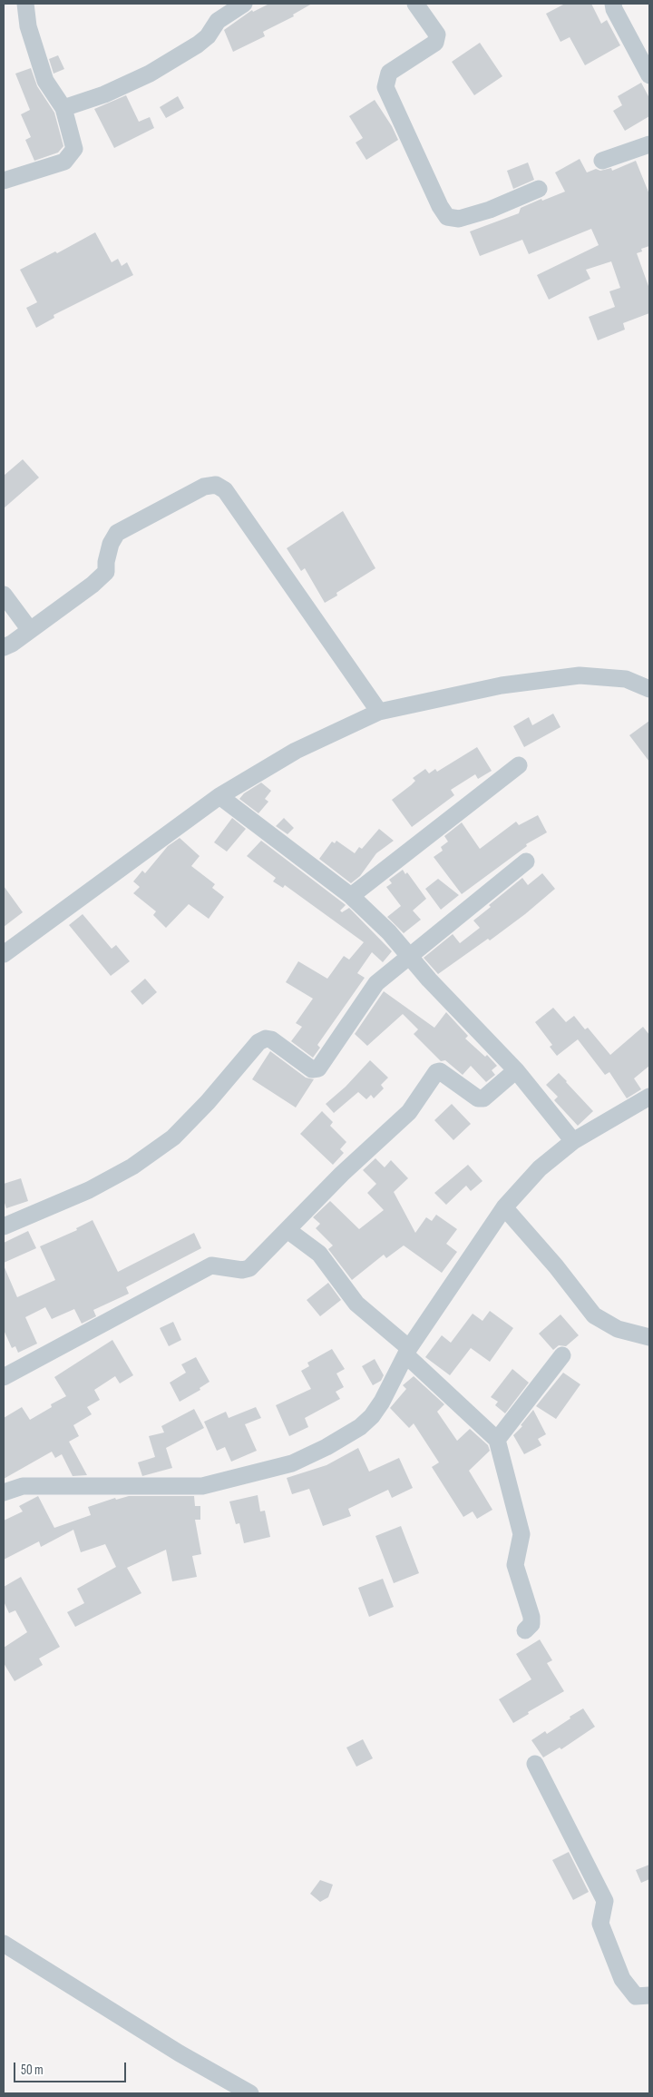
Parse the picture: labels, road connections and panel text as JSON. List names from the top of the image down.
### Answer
{
  "scale_bar": "50 m"
}
